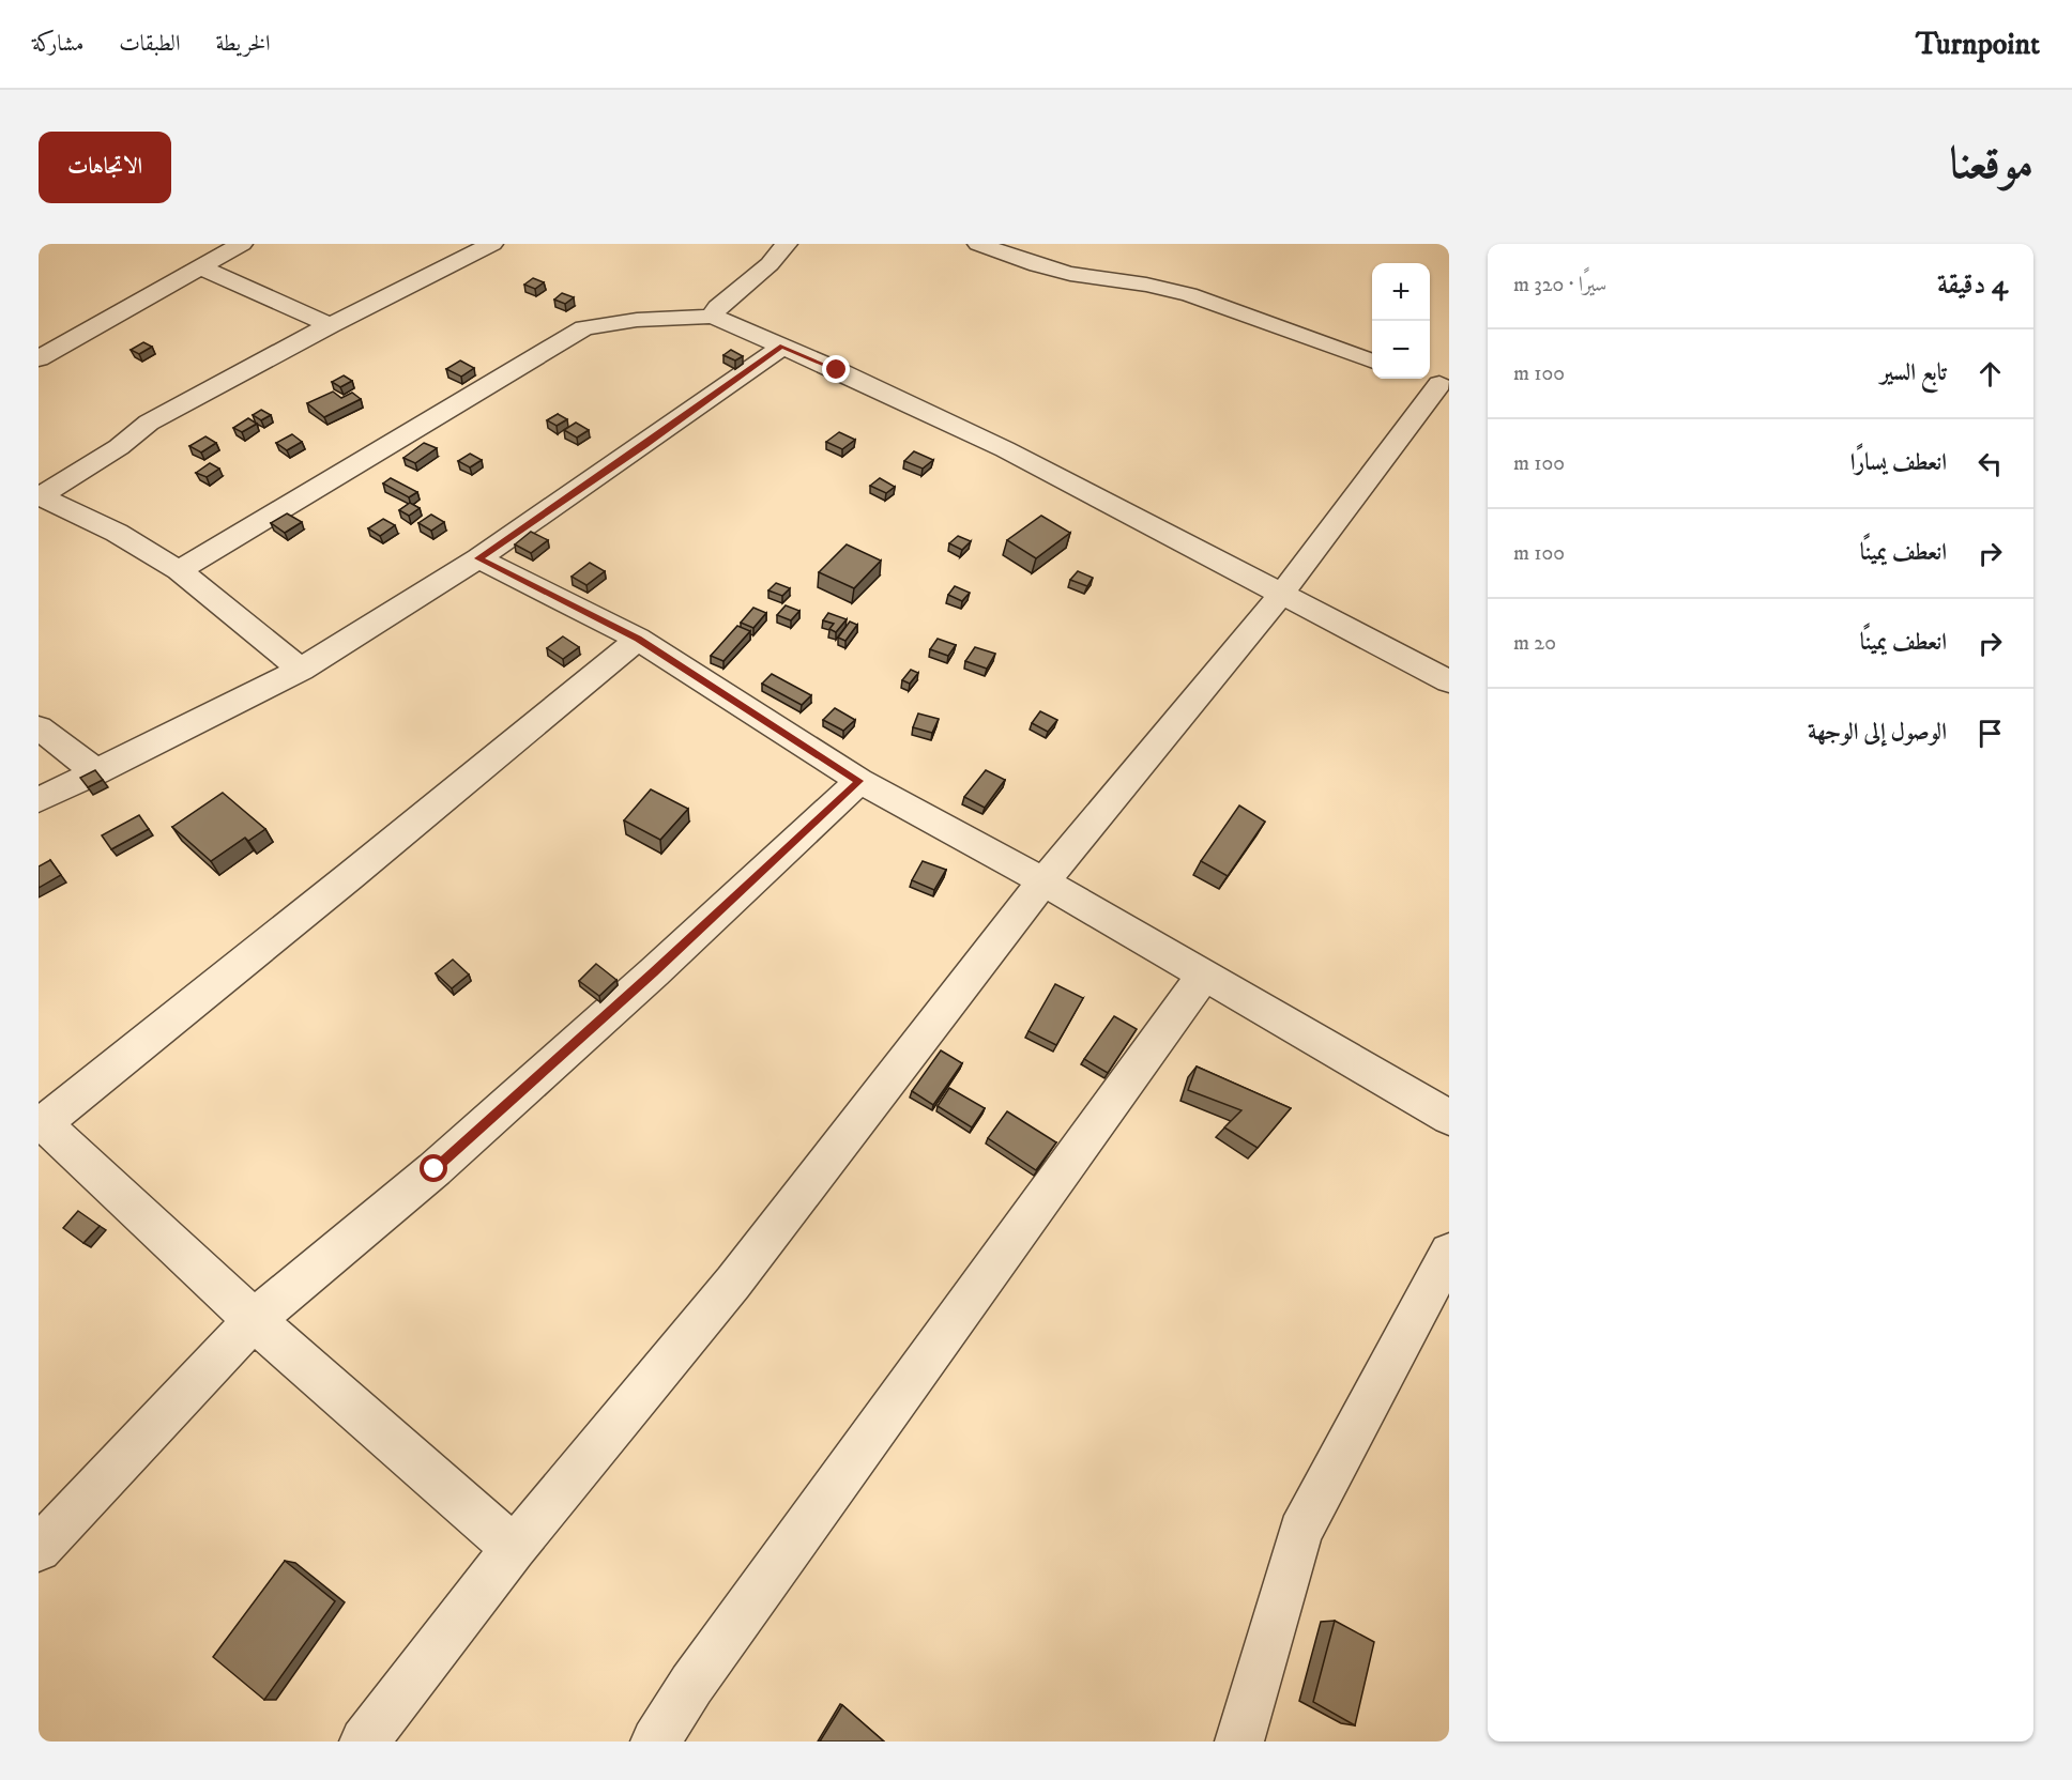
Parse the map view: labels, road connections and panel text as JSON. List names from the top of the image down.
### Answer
{
  "page": {
    "header": "Turnpoint",
    "nav": ["الخريطة", "الطبقات", "مشاركة"],
    "title": "موقعنا",
    "buttons": "الاتجاهات",
    "heading": ["4 دقيقة", "سيرًا · 320 m"],
    "map_buttons": ["+", "−"],
    "list": [
      ["تابع السير", "100 m"],
      ["انعطف يسارًا", "100 m"],
      ["انعطف يمينًا", "100 m"],
      ["انعطف يمينًا", "20 m"],
      "الوصول إلى الوجهة"
    ]
  }
}
